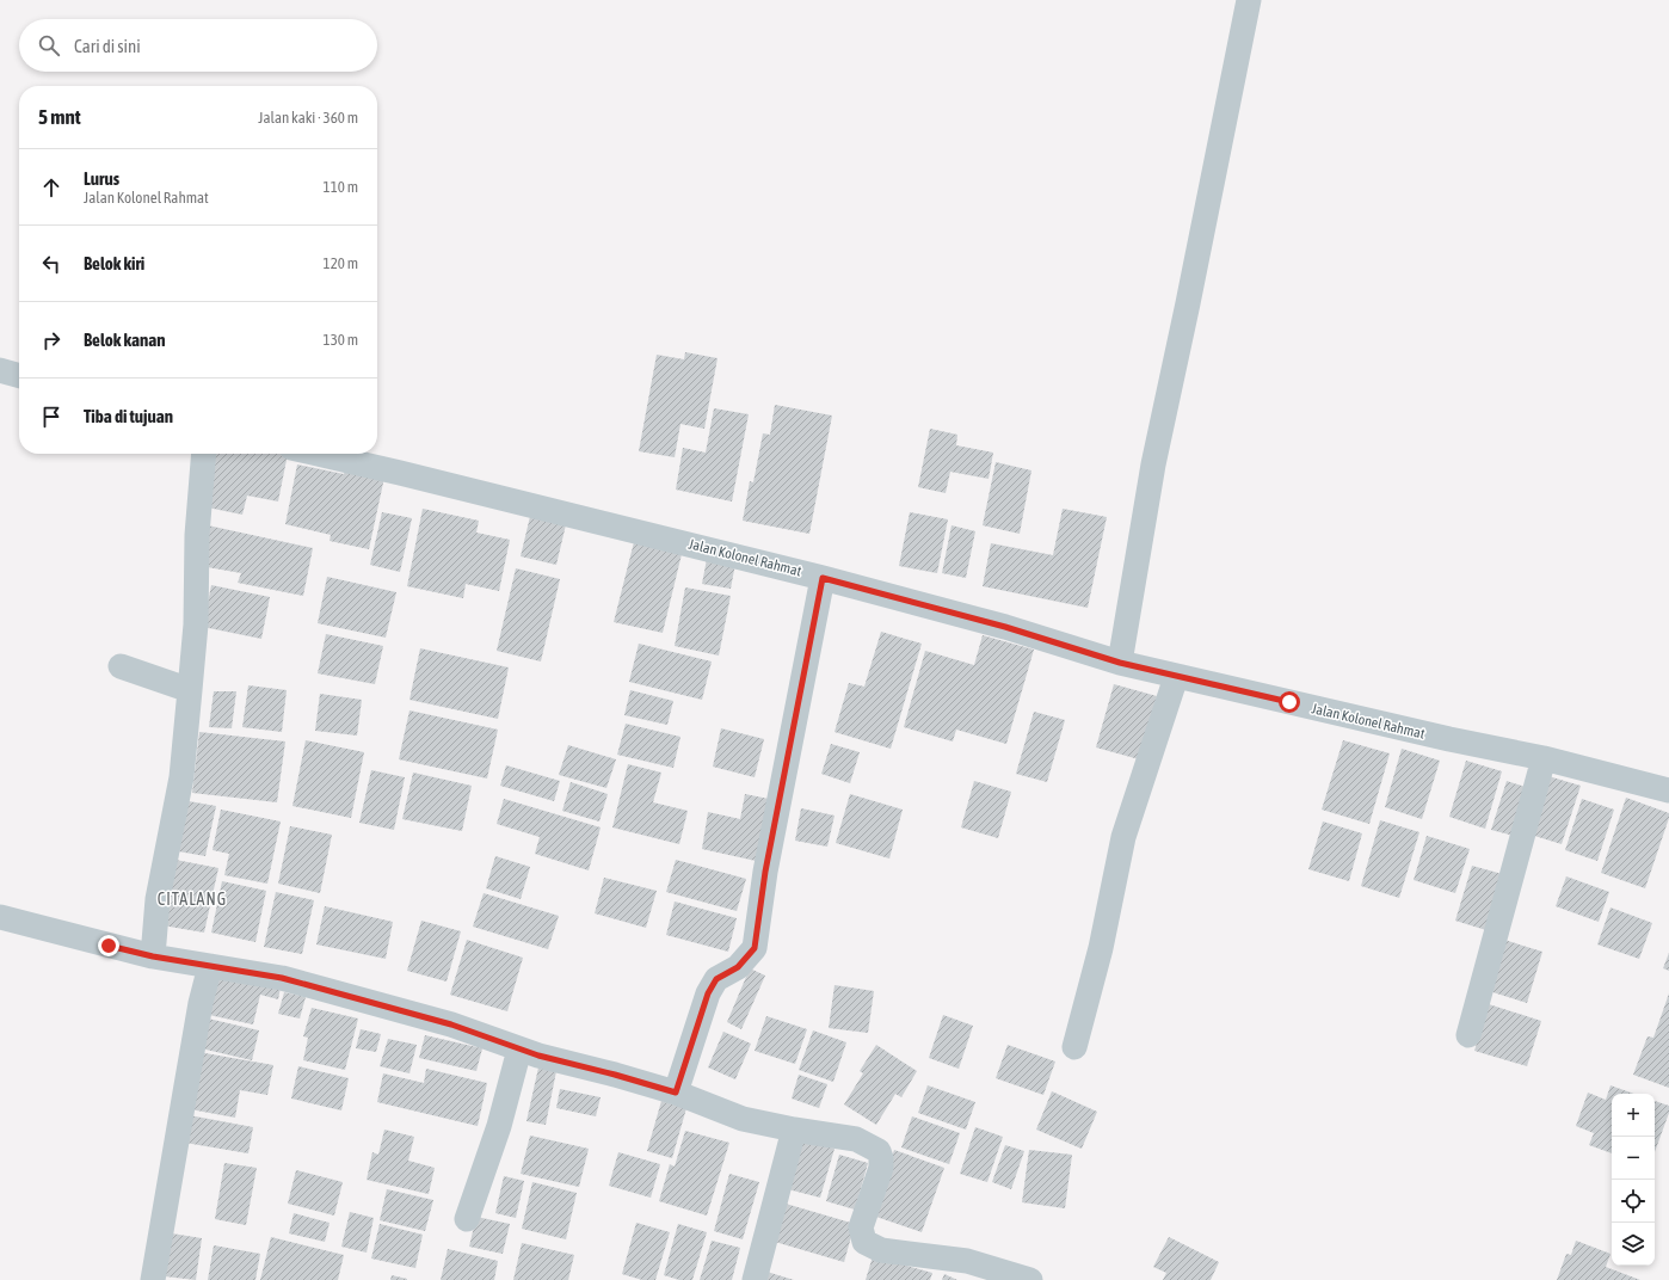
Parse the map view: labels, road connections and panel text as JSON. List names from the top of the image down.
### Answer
{
  "streets": {
    "street": ["Jalan Kolonel Rahmat"]
  },
  "districts": ["CITALANG"],
  "page": {
    "search": "Cari di sini",
    "heading": ["5 mnt", "Jalan kaki · 360 m"],
    "list": [
      ["Lurus", "Jalan Kolonel Rahmat", "110 m"],
      ["Belok kiri", "120 m"],
      ["Belok kanan", "130 m"],
      "Tiba di tujuan"
    ],
    "map_buttons": ["+", "−"]
  }
}
